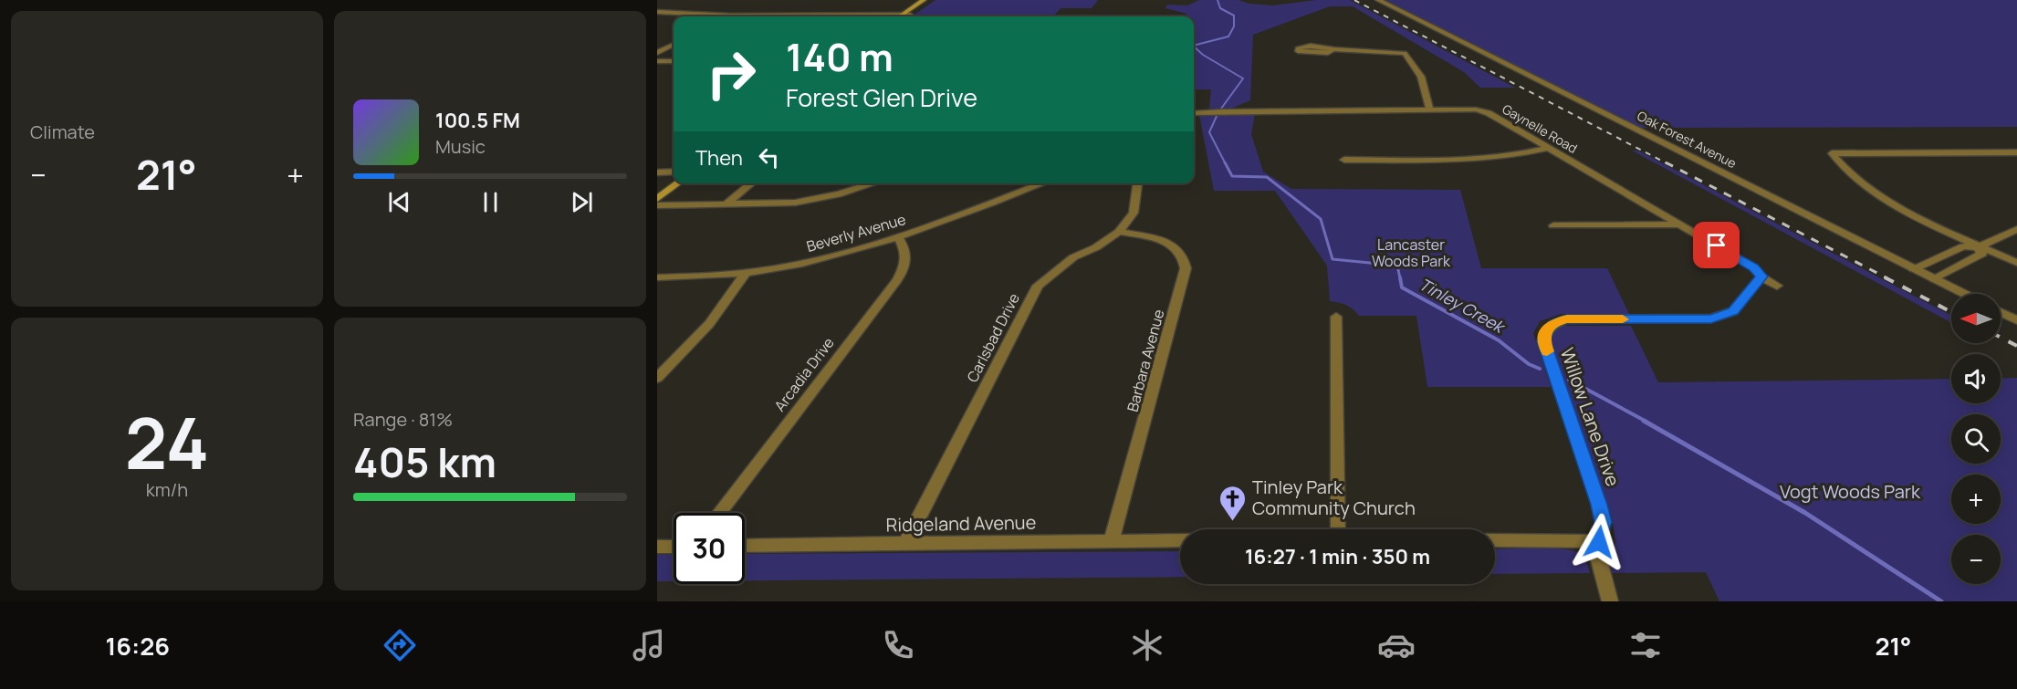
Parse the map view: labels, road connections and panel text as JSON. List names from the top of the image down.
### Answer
{
  "streets": {
    "street": [
      "Gaynelle Road",
      "Oak Forest Avenue",
      "Beverly Avenue",
      "Carlsbad Drive",
      "Barbara Avenue",
      "Arcadia Drive",
      "Willow Lane Drive",
      "Ridgeland Avenue"
    ]
  },
  "crossings": [
    ["Gaynelle Road", "Willow Lane Drive"],
    ["Beverly Avenue", "Arcadia Drive"],
    ["Carlsbad Drive", "Barbara Avenue"],
    ["Carlsbad Drive", "Ridgeland Avenue"],
    ["Barbara Avenue", "Ridgeland Avenue"]
  ],
  "water": ["Tinley Creek"],
  "parks": ["Lancaster Woods Park", "Vogt Woods Park"],
  "places": {
    "church": ["Tinley Park Community Church"]
  },
  "north": "left",
  "page": {
    "tile": [
      "Climate",
      ["24", "km/h"],
      ["Range · 81%", "405 km"]
    ],
    "turn": ["140 m", "Forest Glen Drive"],
    "song": ["100.5 FM", "Music"],
    "then": "Then",
    "heat": ["−", "21°", "+"],
    "map_buttons": ["+", "−"],
    "limit": "30",
    "trip": "16:27 · 1 min · 350 m",
    "tabs": ["16:26", "21°"]
  }
}
